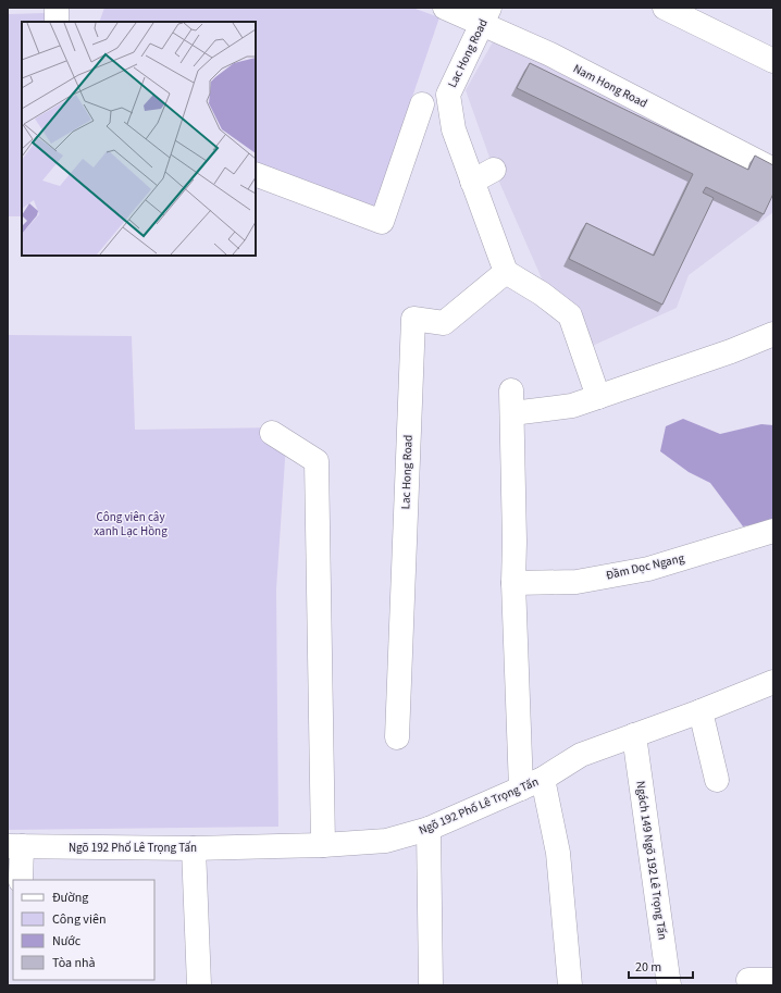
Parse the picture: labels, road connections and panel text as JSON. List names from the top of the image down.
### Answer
{
  "streets": {
    "street": [
      "Lac Hong Road",
      "Nam Hong Road",
      "Đầm Dọc Ngang",
      "Ngõ 192 Phố Lê Trọng Tấn",
      "Ngách 149 Ngõ 192 Lê Trọng Tấn"
    ]
  },
  "crossings": [
    ["Lac Hong Road", "Nam Hong Road"],
    ["Ngõ 192 Phố Lê Trọng Tấn", "Ngách 149 Ngõ 192 Lê Trọng Tấn"]
  ],
  "parks": ["Công viên cây xanh Lạc Hồng"],
  "legend": [
    "Đường",
    "Công viên",
    "Nước",
    "Tòa nhà"
  ],
  "scale_bar": "20 m"
}
